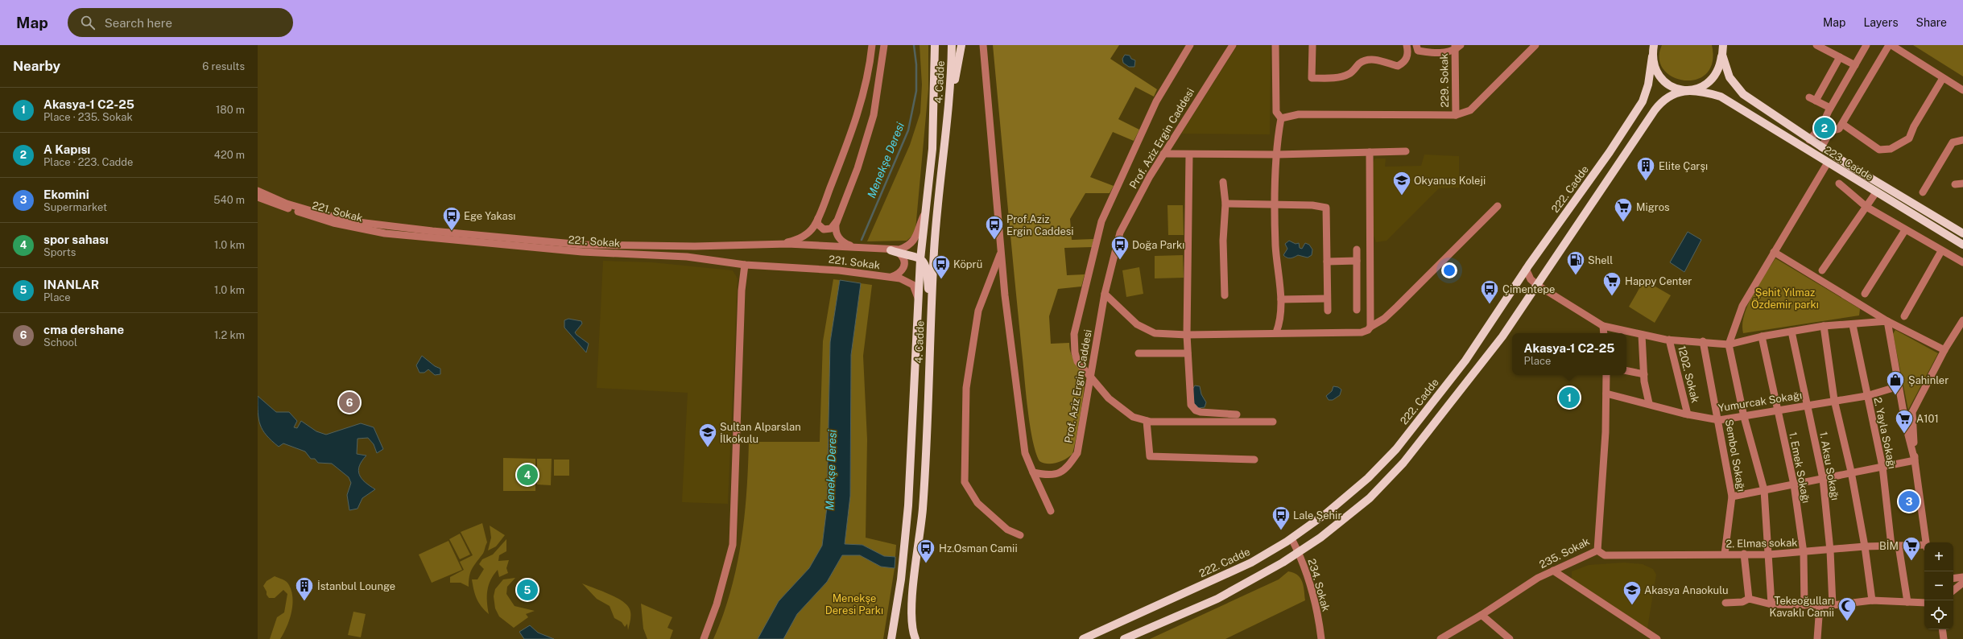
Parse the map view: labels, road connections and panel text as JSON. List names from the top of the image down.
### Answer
{
  "streets": {
    "main road": ["4. Cadde", "223. Cadde", "222. Cadde"],
    "street": [
      "229. Sokak",
      "Prof. Aziz Ergin Caddesi",
      "221. Sokak",
      "1202. Sokak",
      "Yumurcak Sokağı",
      "2. Yayla Sokağı",
      "Sembol Sokağı",
      "1. Aksu Sokağı",
      "1. Emek Sokağı",
      "2. Elmas sokak",
      "235. Sokak",
      "234. Sokak"
    ]
  },
  "crossings": [
    ["4. Cadde", "221. Sokak"],
    ["223. Cadde", "222. Cadde"],
    ["222. Cadde", "234. Sokak"],
    ["1202. Sokak", "Yumurcak Sokağı"],
    ["Yumurcak Sokağı", "2. Yayla Sokağı"],
    ["Yumurcak Sokağı", "Sembol Sokağı"],
    ["Yumurcak Sokağı", "1. Aksu Sokağı"],
    ["Yumurcak Sokağı", "1. Emek Sokağı"],
    ["Yumurcak Sokağı", "235. Sokak"],
    ["2. Yayla Sokağı", "2. Elmas sokak"],
    ["Sembol Sokağı", "2. Elmas sokak"],
    ["1. Aksu Sokağı", "2. Elmas sokak"],
    ["1. Emek Sokağı", "2. Elmas sokak"],
    ["2. Elmas sokak", "235. Sokak"]
  ],
  "water": ["Menekşe Deresi"],
  "parks": ["Şehit Yılmaz Özdemir parkı", "Menekşe Deresi Parkı"],
  "places": {
    "building": ["Elite Çarşı", "İstanbul Lounge"],
    "school or university": ["Okyanus Koleji", "Sultan Alparslan İlkokulu", "Akasya Anaokulu"],
    "supermarket": [
      "Migros",
      "Happy Center",
      "A101",
      "BİM"
    ],
    "bus stop": [
      "Ege Yakası",
      "Prof.Aziz Ergin Caddesi",
      "Doğa Parkı",
      "Köprü",
      "Çimentepe",
      "Lale Şehir",
      "Hz.Osman Camii"
    ],
    "fuel station": ["Shell"],
    "shop": ["Şahinler"],
    "mosque": ["Tekeoğulları Kavaklı Camii"]
  },
  "page": {
    "header": "Map",
    "search": "Search here",
    "nav": ["Map", "Layers", "Share"],
    "heading": ["Nearby", "6 results"],
    "list": [
      {
        "mark": "1",
        "name": "Akasya-1 C2-25",
        "note": "Place · 235. Sokak",
        "value": "180 m"
      },
      {
        "mark": "2",
        "name": "A Kapısı",
        "note": "Place · 223. Cadde",
        "value": "420 m"
      },
      {
        "mark": "3",
        "name": "Ekomini",
        "note": "Supermarket",
        "value": "540 m"
      },
      {
        "mark": "4",
        "name": "spor sahası",
        "note": "Sports",
        "value": "1.0 km"
      },
      {
        "mark": "5",
        "name": "INANLAR",
        "note": "Place",
        "value": "1.0 km"
      },
      {
        "mark": "6",
        "name": "cma dershane",
        "note": "School",
        "value": "1.2 km"
      }
    ],
    "pins": [
      "2",
      "1",
      "6",
      "4",
      "3",
      "5"
    ],
    "popup": ["Akasya-1 C2-25", "Place"],
    "map_buttons": ["+", "−"]
  }
}
